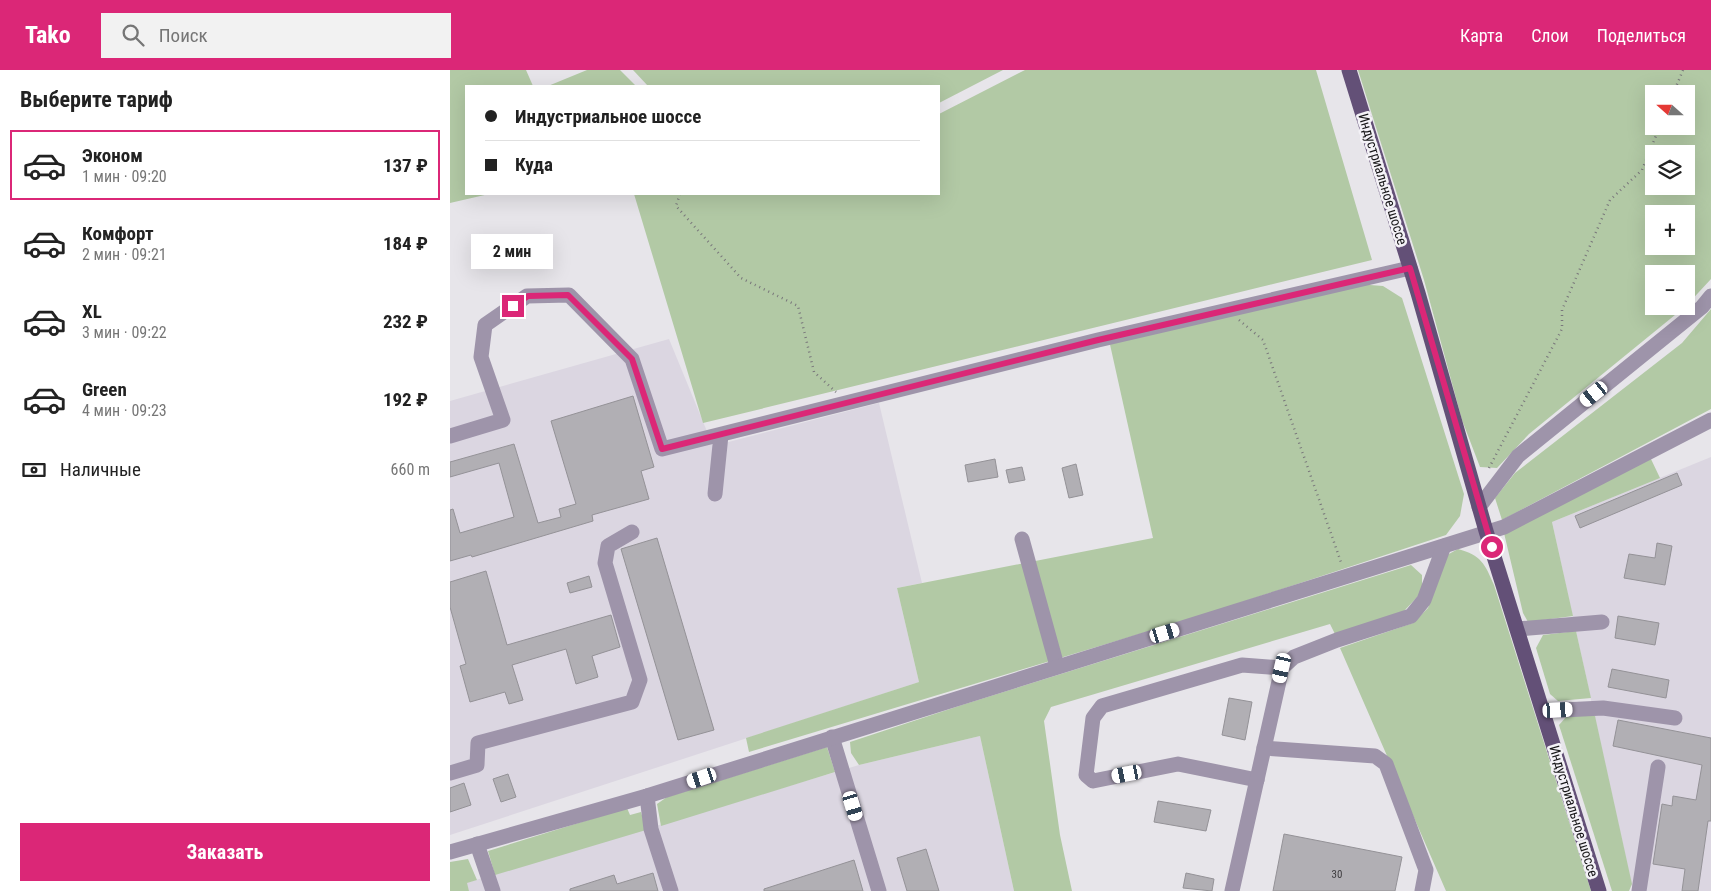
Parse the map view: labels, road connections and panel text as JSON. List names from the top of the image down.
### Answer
{
  "streets": {
    "main road": ["Индустриальное шоссе"]
  },
  "house_numbers": ["30"],
  "north": "left",
  "page": {
    "header": "Tako",
    "search": "Поиск",
    "nav": ["Карта", "Слои", "Поделиться"],
    "heading": "Выберите тариф",
    "map_buttons": ["+", "−"],
    "banner": ["Индустриальное шоссе", "Куда"],
    "list": [
      {
        "name": "Эконом",
        "note": "1 мин · 09:20",
        "value": "137 ₽"
      },
      {
        "name": "Комфорт",
        "note": "2 мин · 09:21",
        "value": "184 ₽"
      },
      {
        "name": "XL",
        "note": "3 мин · 09:22",
        "value": "232 ₽"
      },
      {
        "name": "Green",
        "note": "4 мин · 09:23",
        "value": "192 ₽"
      }
    ],
    "bubble": "2 мин",
    "pay": ["Наличные", "660 m"],
    "buttons": "Заказать"
  }
}
